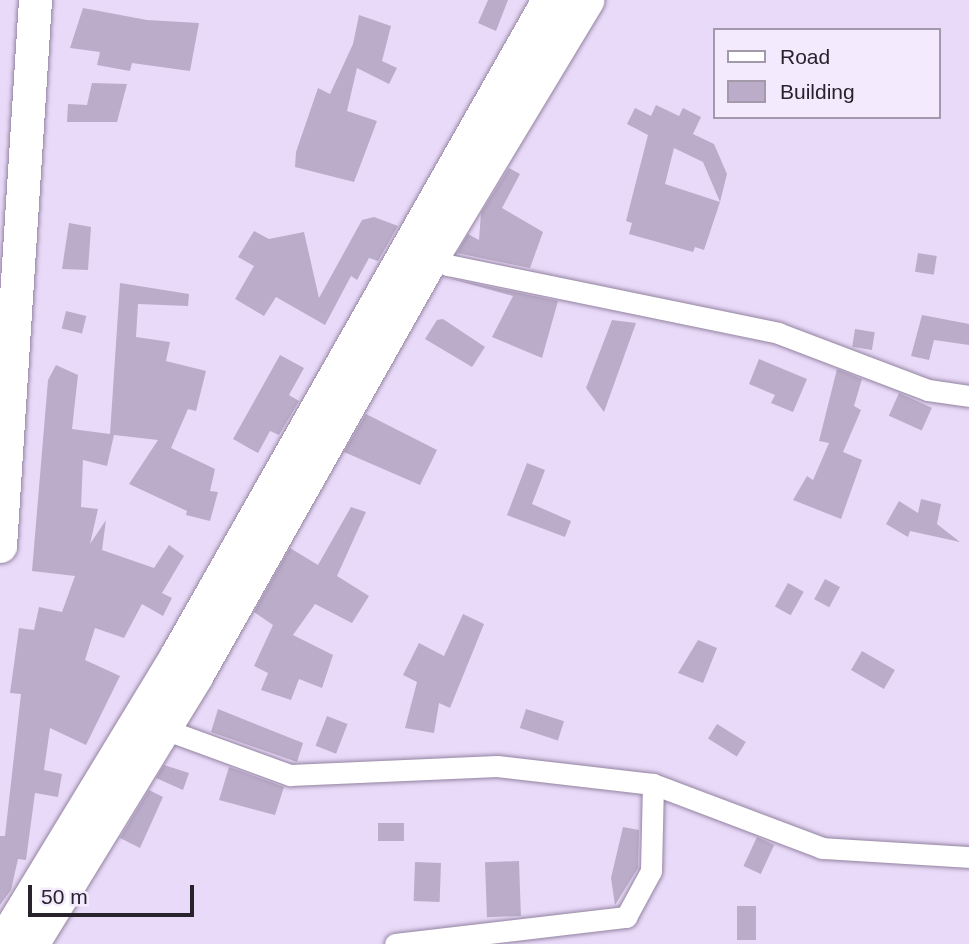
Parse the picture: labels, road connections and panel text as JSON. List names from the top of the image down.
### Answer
{
  "legend": ["Road", "Building"],
  "scale_bar": "50 m"
}
